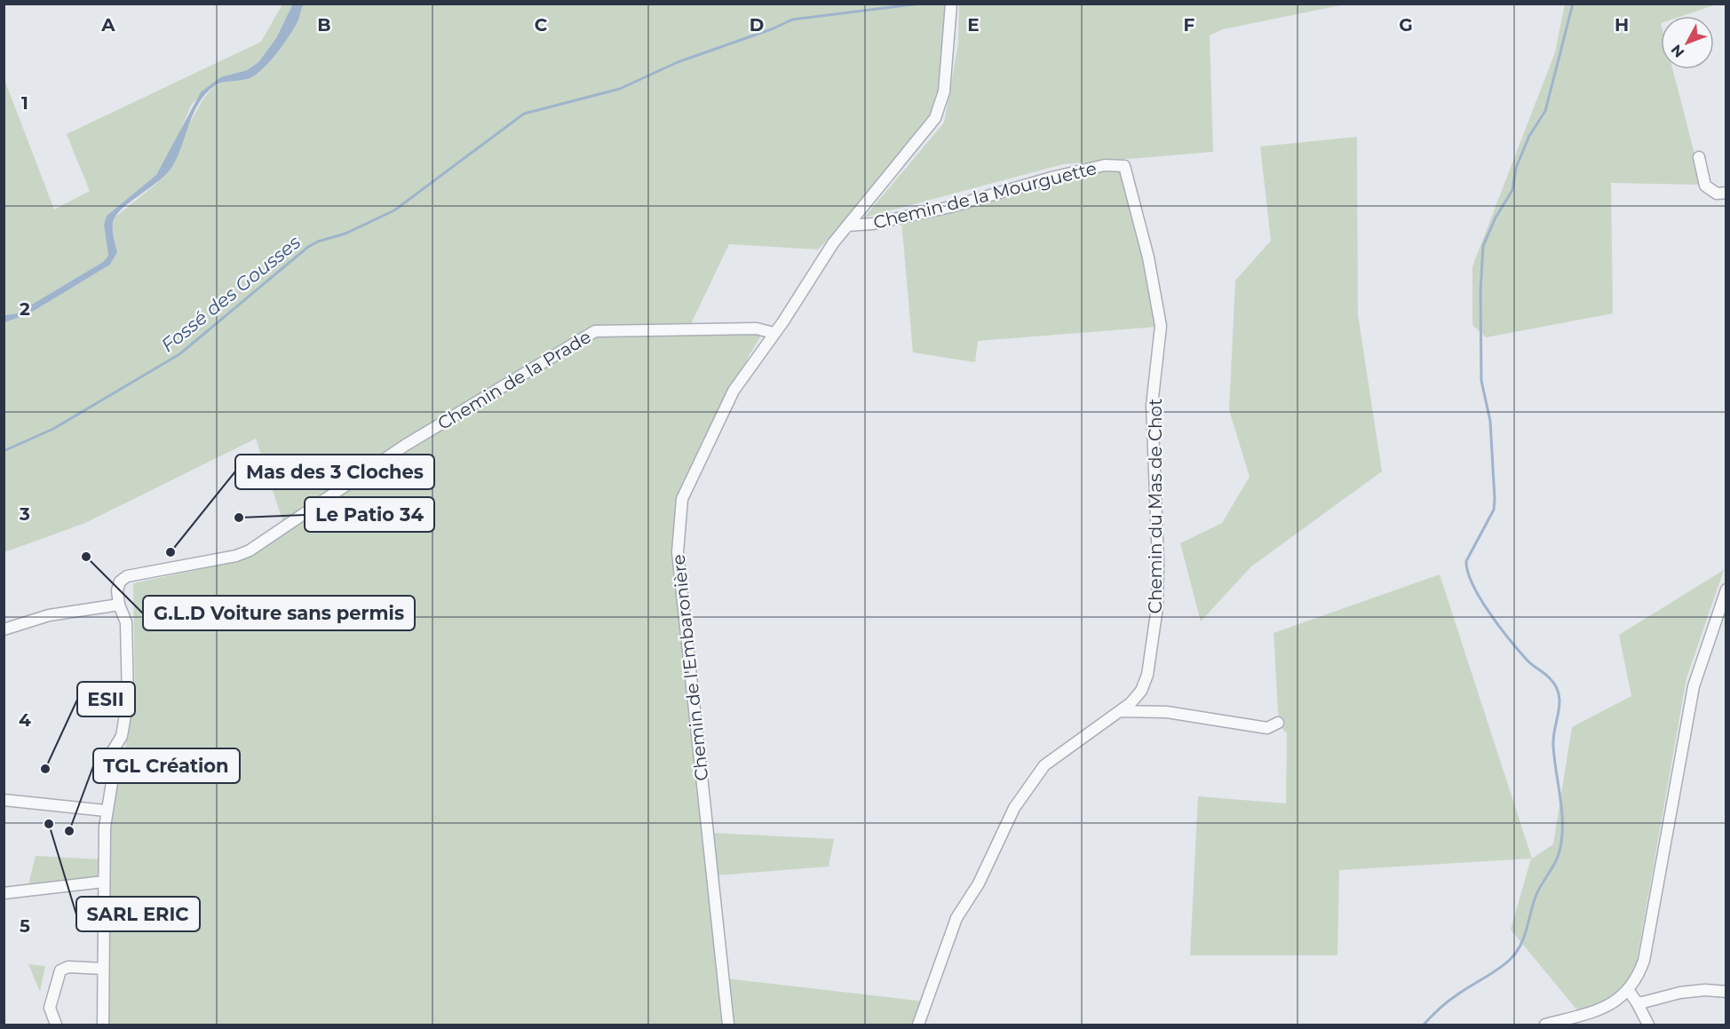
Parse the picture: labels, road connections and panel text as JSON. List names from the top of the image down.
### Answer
{
  "streets": {
    "street": [
      "Chemin de la Mourguette",
      "Chemin de la Prade",
      "Chemin du Mas de Chot",
      "Chemin de l'Embaronière"
    ]
  },
  "crossings": [
    ["Chemin de la Mourguette", "Chemin du Mas de Chot"],
    ["Chemin de la Prade", "Chemin de l'Embaronière"]
  ],
  "water": ["Fossé des Gousses"],
  "places": [
    "Le Patio 34",
    "Mas des 3 Cloches",
    "G.L.D Voiture sans permis",
    "ESII",
    "SARL ERIC",
    "TGL Création"
  ],
  "north": "bottom left",
  "grid": {
    "columns": [
      "A",
      "B",
      "C",
      "D",
      "E",
      "F",
      "G",
      "H"
    ],
    "rows": [
      "1",
      "2",
      "3",
      "4",
      "5"
    ]
  }
}
